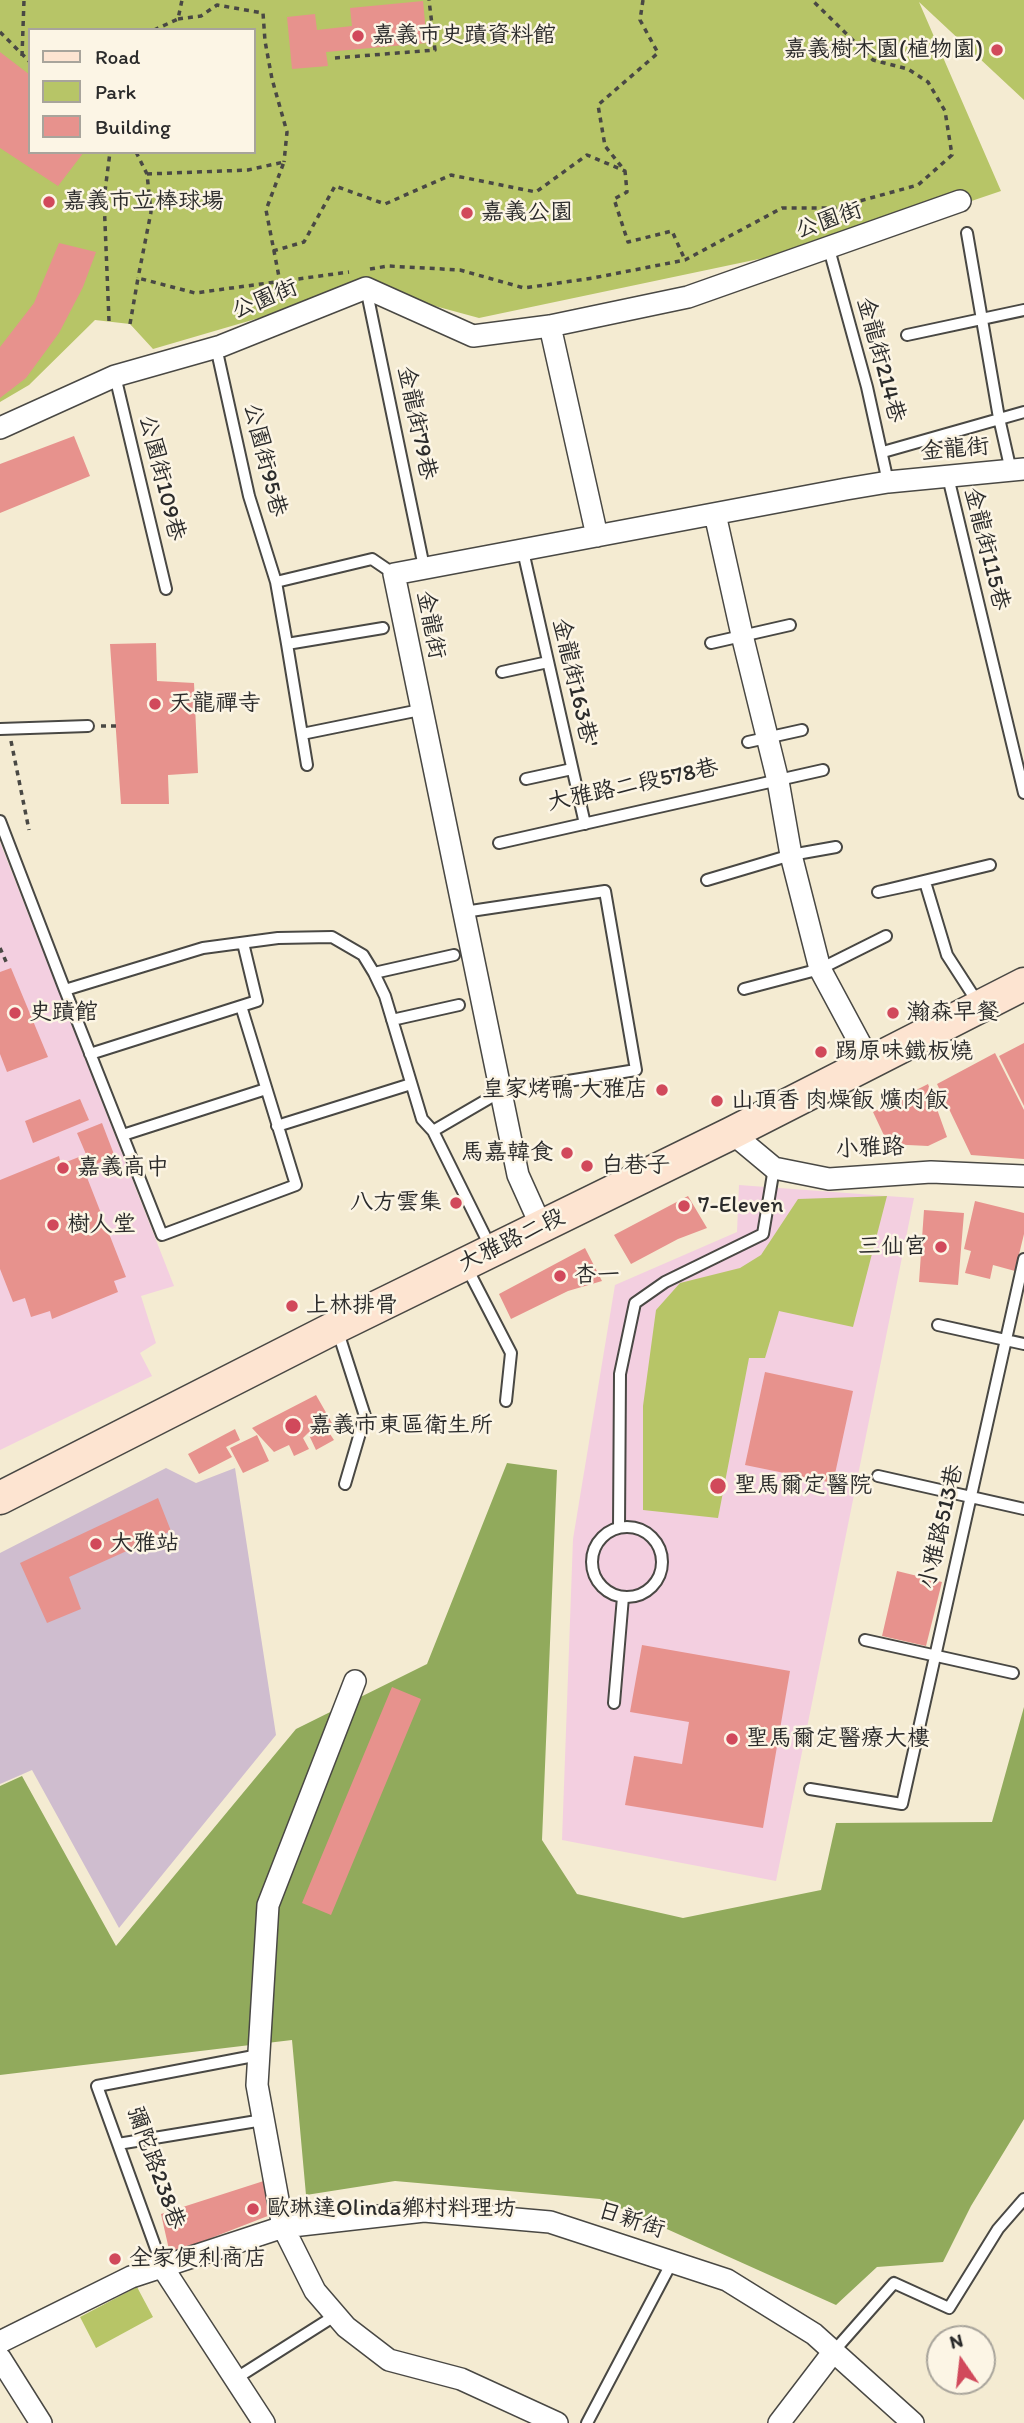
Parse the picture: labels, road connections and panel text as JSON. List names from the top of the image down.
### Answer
{
  "streets": {
    "main road": ["大雅路二段"],
    "street": [
      "公園街",
      "金龍街",
      "小雅路",
      "彌陀路238巷",
      "日新街"
    ],
    "lane": [
      "金龍街214巷",
      "金龍街79巷",
      "公園街95巷",
      "公園街109巷",
      "金龍街115巷",
      "金龍街163巷'",
      "大雅路二段578巷",
      "小雅路513巷"
    ]
  },
  "crossings": [
    ["公園街", "金龍街214巷"],
    ["公園街", "金龍街79巷"],
    ["公園街", "公園街95巷"],
    ["公園街", "公園街109巷"],
    ["金龍街214巷", "金龍街"],
    ["金龍街79巷", "金龍街"],
    ["金龍街", "金龍街115巷"],
    ["金龍街", "金龍街163巷'"],
    ["金龍街", "大雅路二段"],
    ["金龍街163巷'", "大雅路二段578巷"],
    ["小雅路", "大雅路二段"],
    ["彌陀路238巷", "日新街"]
  ],
  "places": [
    "嘉義市史蹟資料館",
    "嘉義樹木園(植物園)",
    "嘉義市立棒球場",
    "嘉義公園",
    "天龍禪寺",
    "史蹟館",
    "瀚森早餐",
    "踢原味鐵板燒",
    "皇家烤鴨 大雅店",
    "山頂香 肉燥飯 爌肉飯",
    "馬嘉韓食",
    "白巷子",
    "嘉義高中",
    "八方雲集",
    "7-Eleven",
    "樹人堂",
    "三仙宮",
    "杏一",
    "上林排骨",
    "嘉義市東區衛生所",
    "聖馬爾定醫院",
    "大雅站",
    "聖馬爾定醫療大樓",
    "歐琳達Olinda鄉村料理坊",
    "全家便利商店"
  ],
  "legend": ["Road", "Park", "Building"],
  "north": "top"
}
